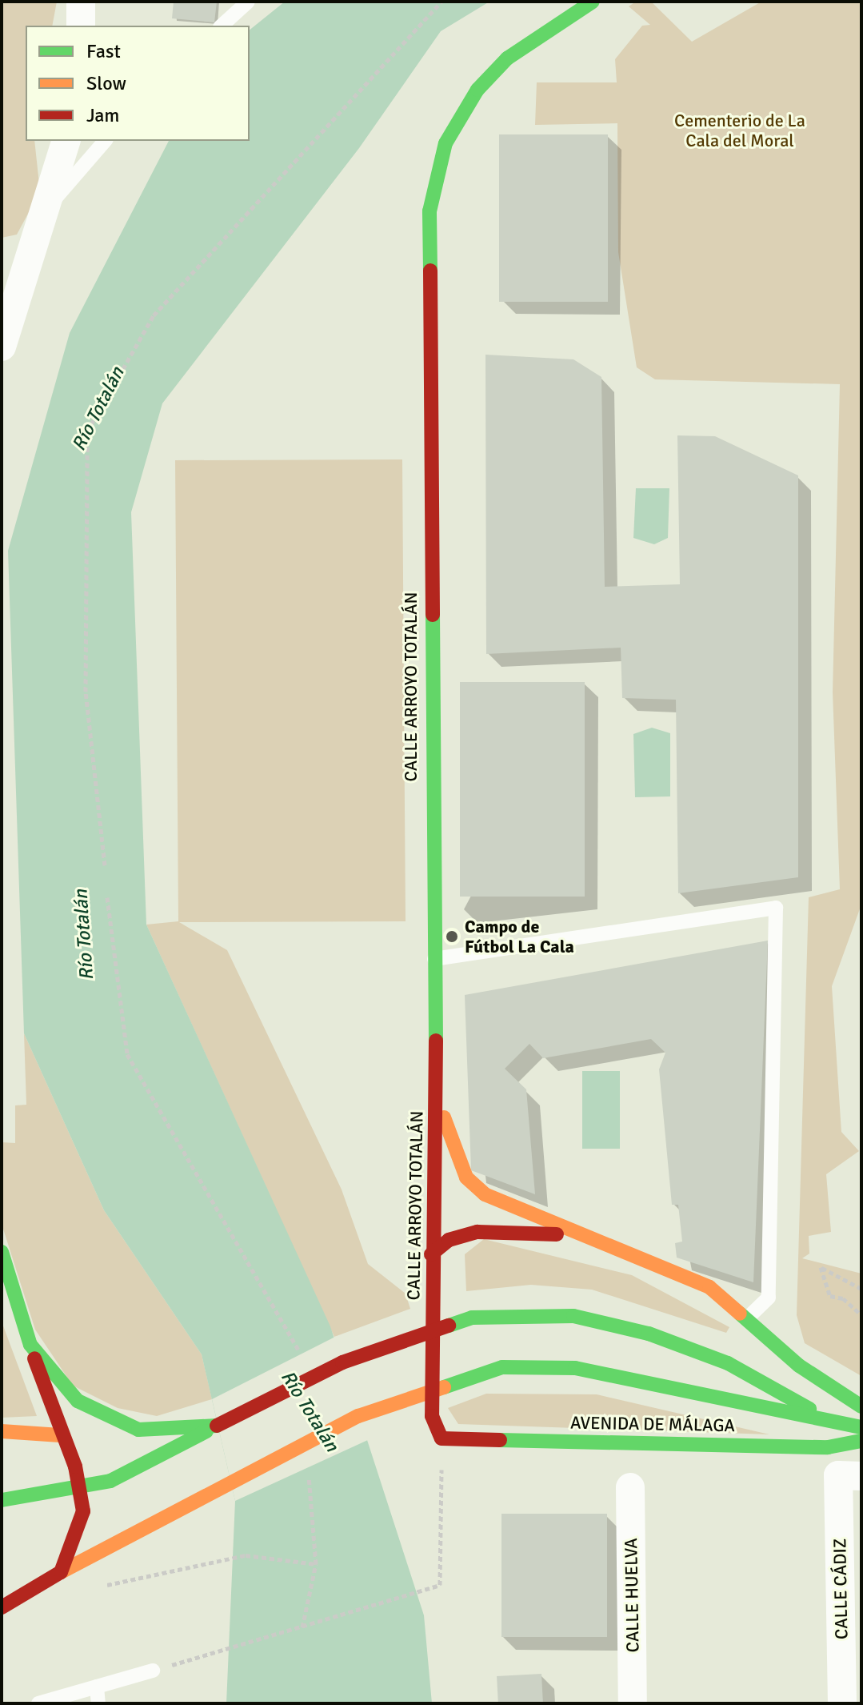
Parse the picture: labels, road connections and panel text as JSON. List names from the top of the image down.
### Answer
{
  "streets": {
    "main road": ["CALLE ARROYO TOTALÁN", "AVENIDA DE MÁLAGA"],
    "street": ["CALLE CÁDIZ", "CALLE HUELVA"]
  },
  "crossings": [
    ["CALLE ARROYO TOTALÁN", "AVENIDA DE MÁLAGA"]
  ],
  "water": ["Río Totalán"],
  "parks": ["Cementerio de La Cala del Moral"],
  "places": ["Campo de Fútbol La Cala"],
  "legend": ["Fast", "Slow", "Jam"]
}
